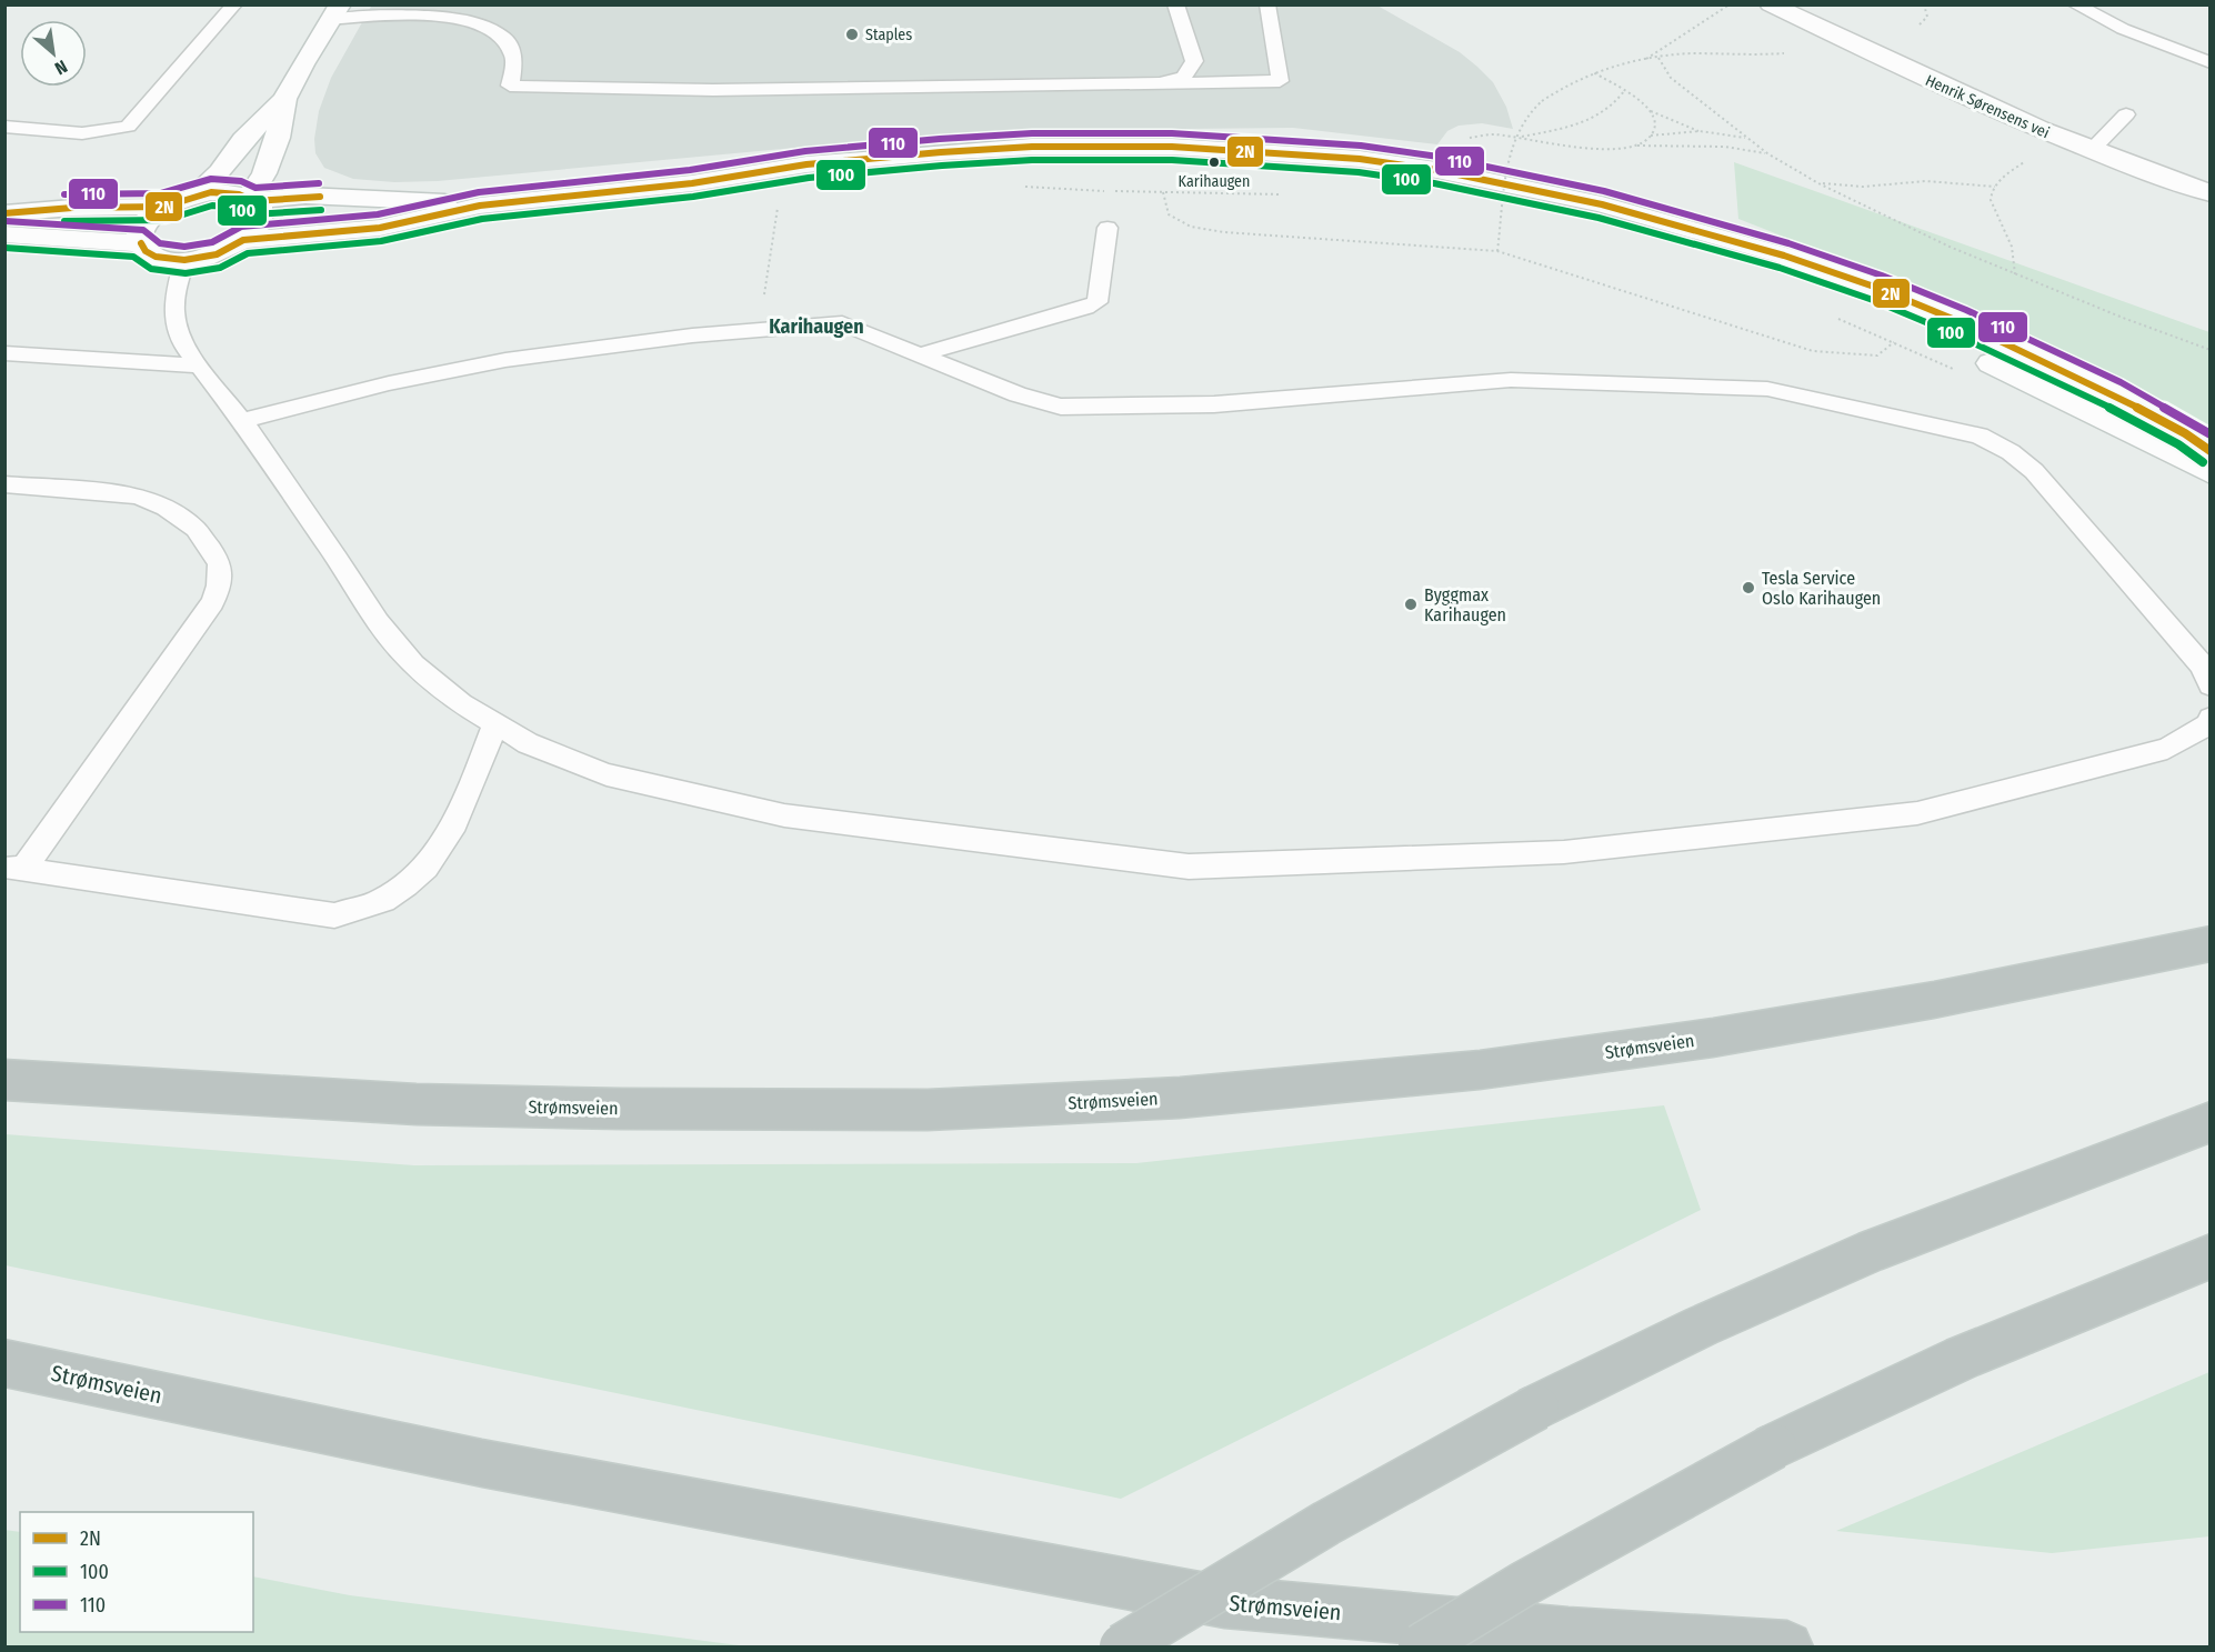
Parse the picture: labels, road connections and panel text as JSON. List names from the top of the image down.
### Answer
{
  "streets": {
    "highway": ["Strømsveien"],
    "main road": ["Henrik Sørensens vei"]
  },
  "districts": ["Karihaugen"],
  "places": [
    "Staples",
    "Karihaugen",
    "Tesla Service Oslo Karihaugen",
    "Byggmax Karihaugen"
  ],
  "lines": ["transit line 110", "transit line 2N", "transit line 100"],
  "legend": ["2N", "100", "110"],
  "north": "bottom right"
}
